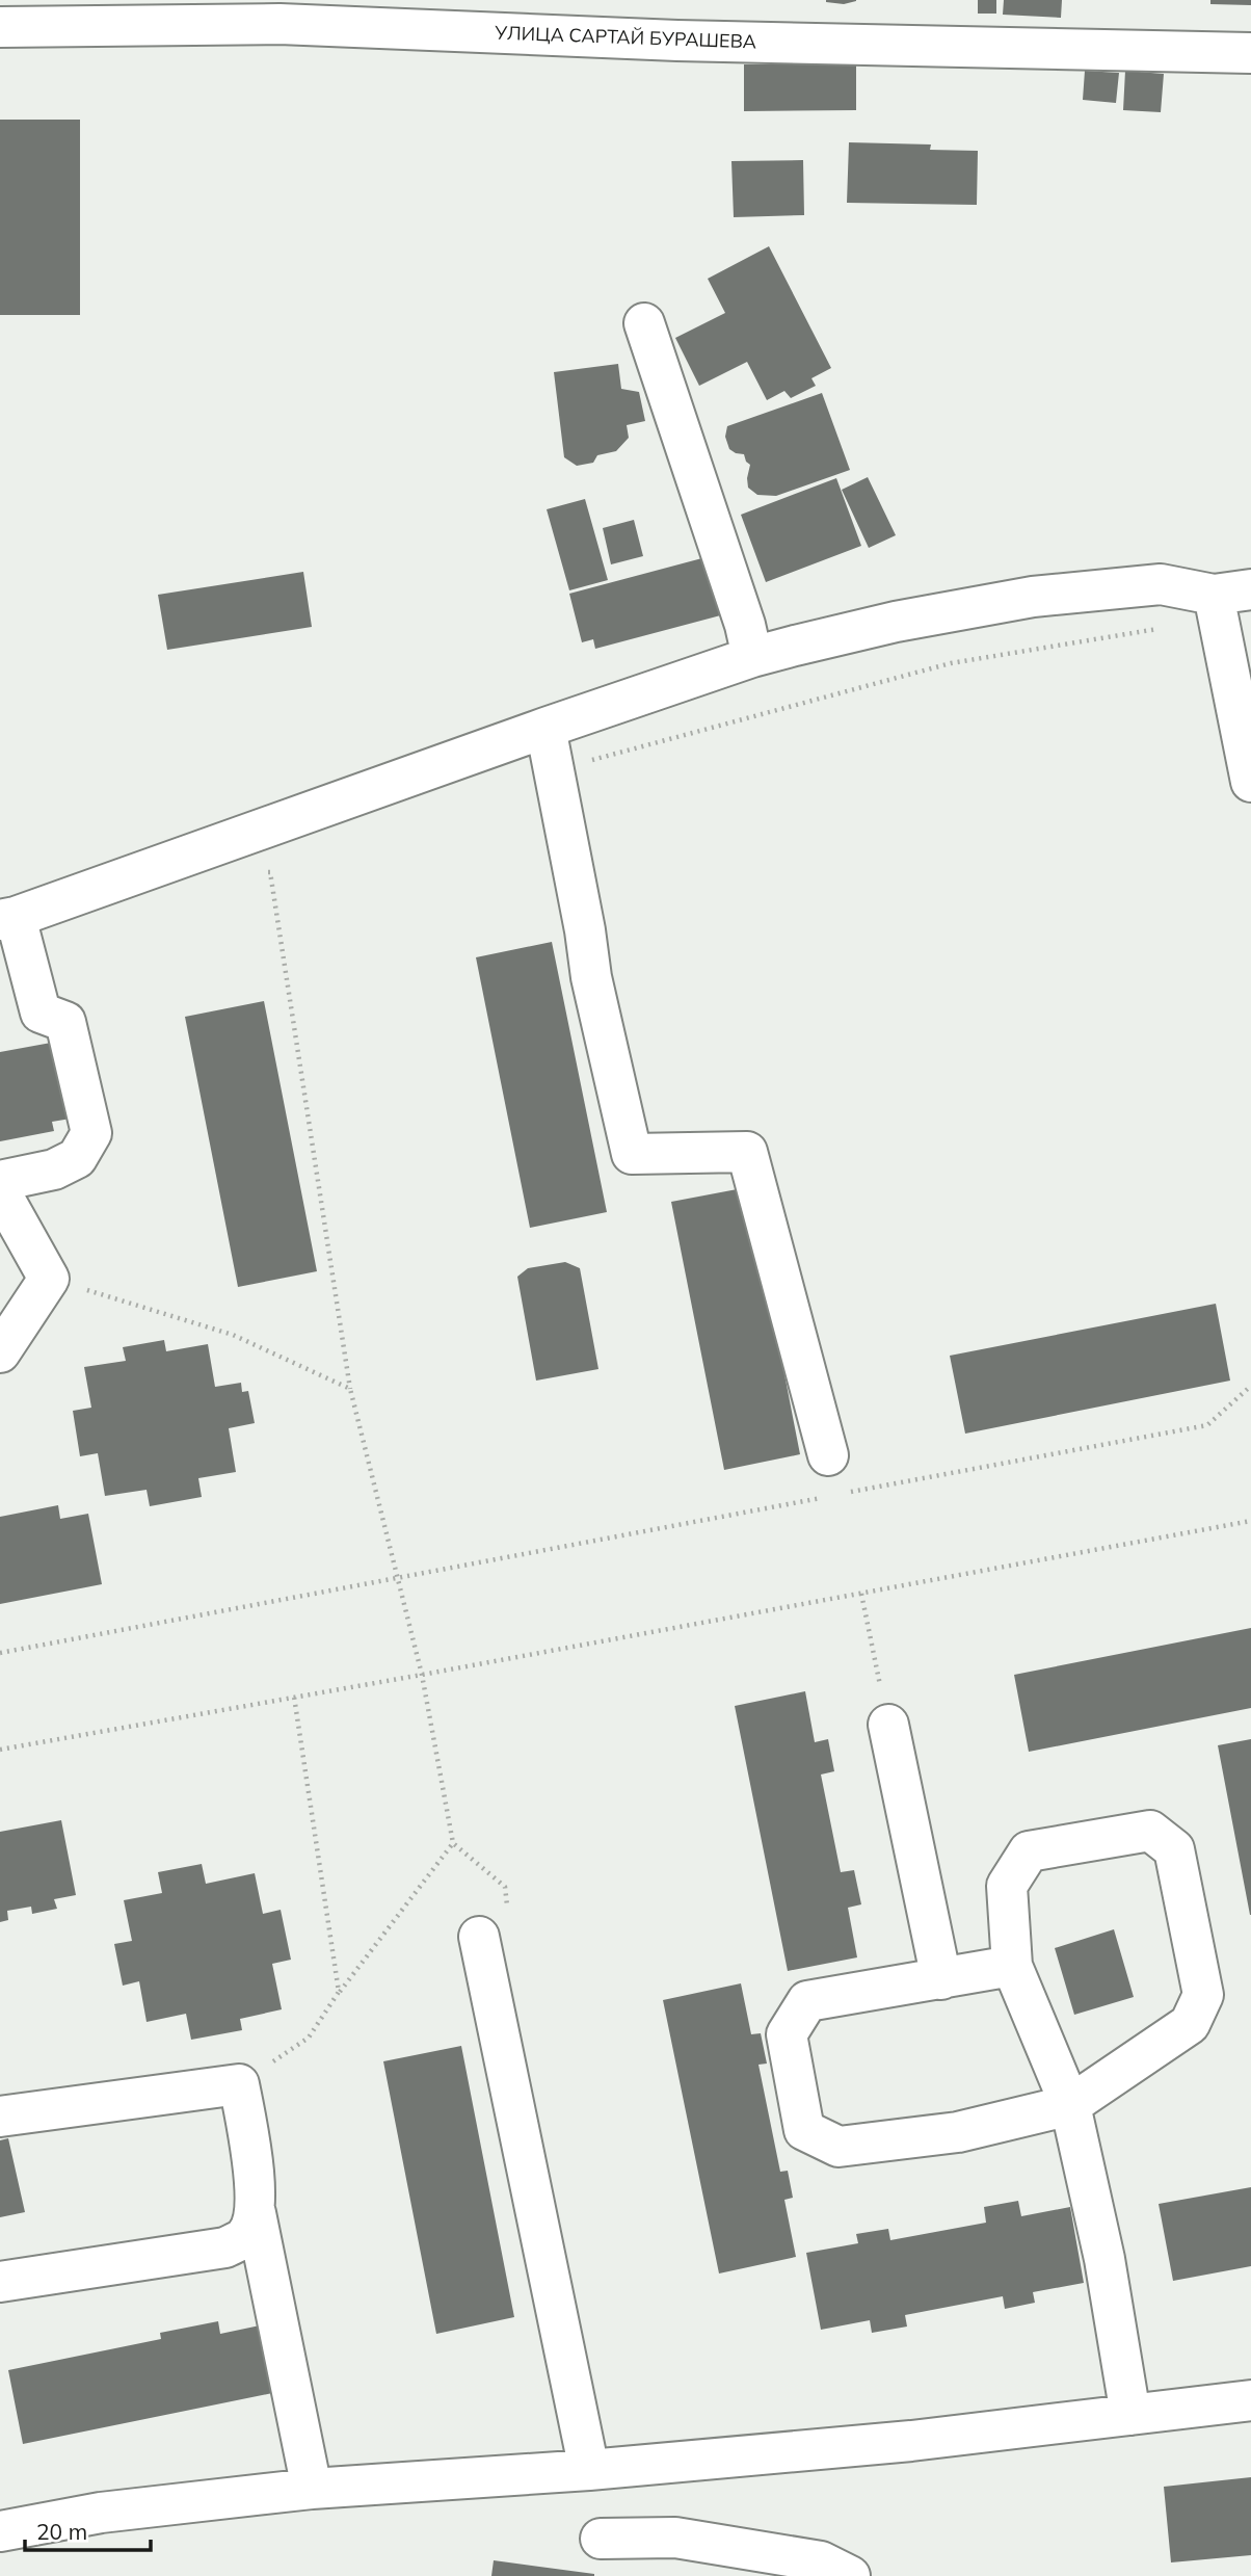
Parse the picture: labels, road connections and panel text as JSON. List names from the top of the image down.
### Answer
{
  "streets": {
    "street": ["УЛИЦА САРТАЙ БУРАШЕВА"]
  },
  "scale_bar": "20 m"
}
